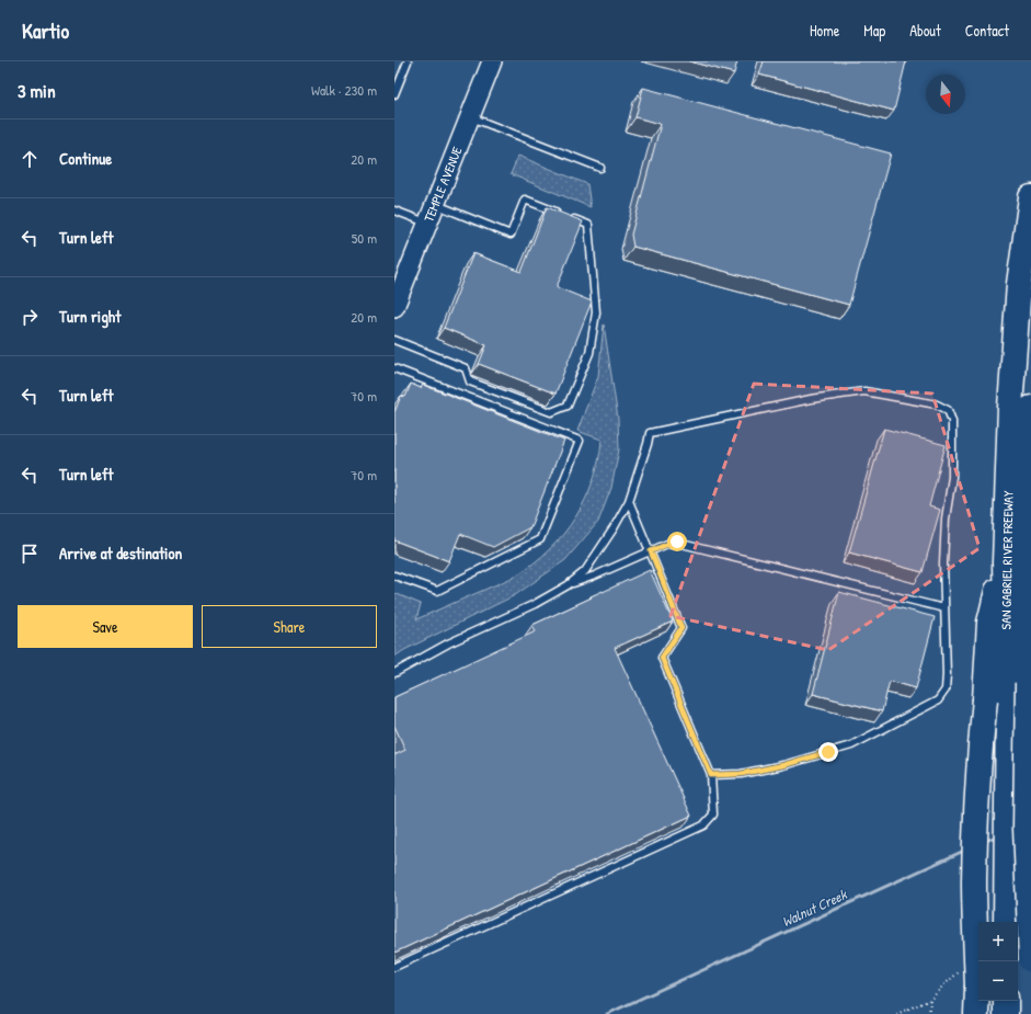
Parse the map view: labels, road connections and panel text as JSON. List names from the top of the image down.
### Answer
{
  "streets": {
    "highway": ["SAN GABRIEL RIVER FREEWAY"],
    "main road": ["TEMPLE AVENUE"]
  },
  "water": ["Walnut Creek"],
  "north": "bottom",
  "page": {
    "header": "Kartio",
    "nav": [
      "Home",
      "Map",
      "About",
      "Contact"
    ],
    "heading": ["3 min", "Walk · 230 m"],
    "list": [
      ["Continue", "20 m"],
      ["Turn left", "50 m"],
      ["Turn right", "20 m"],
      ["Turn left", "70 m"],
      ["Turn left", "70 m"],
      "Arrive at destination"
    ],
    "buttons": ["Save", "Share"],
    "map_buttons": ["+", "−"]
  }
}
